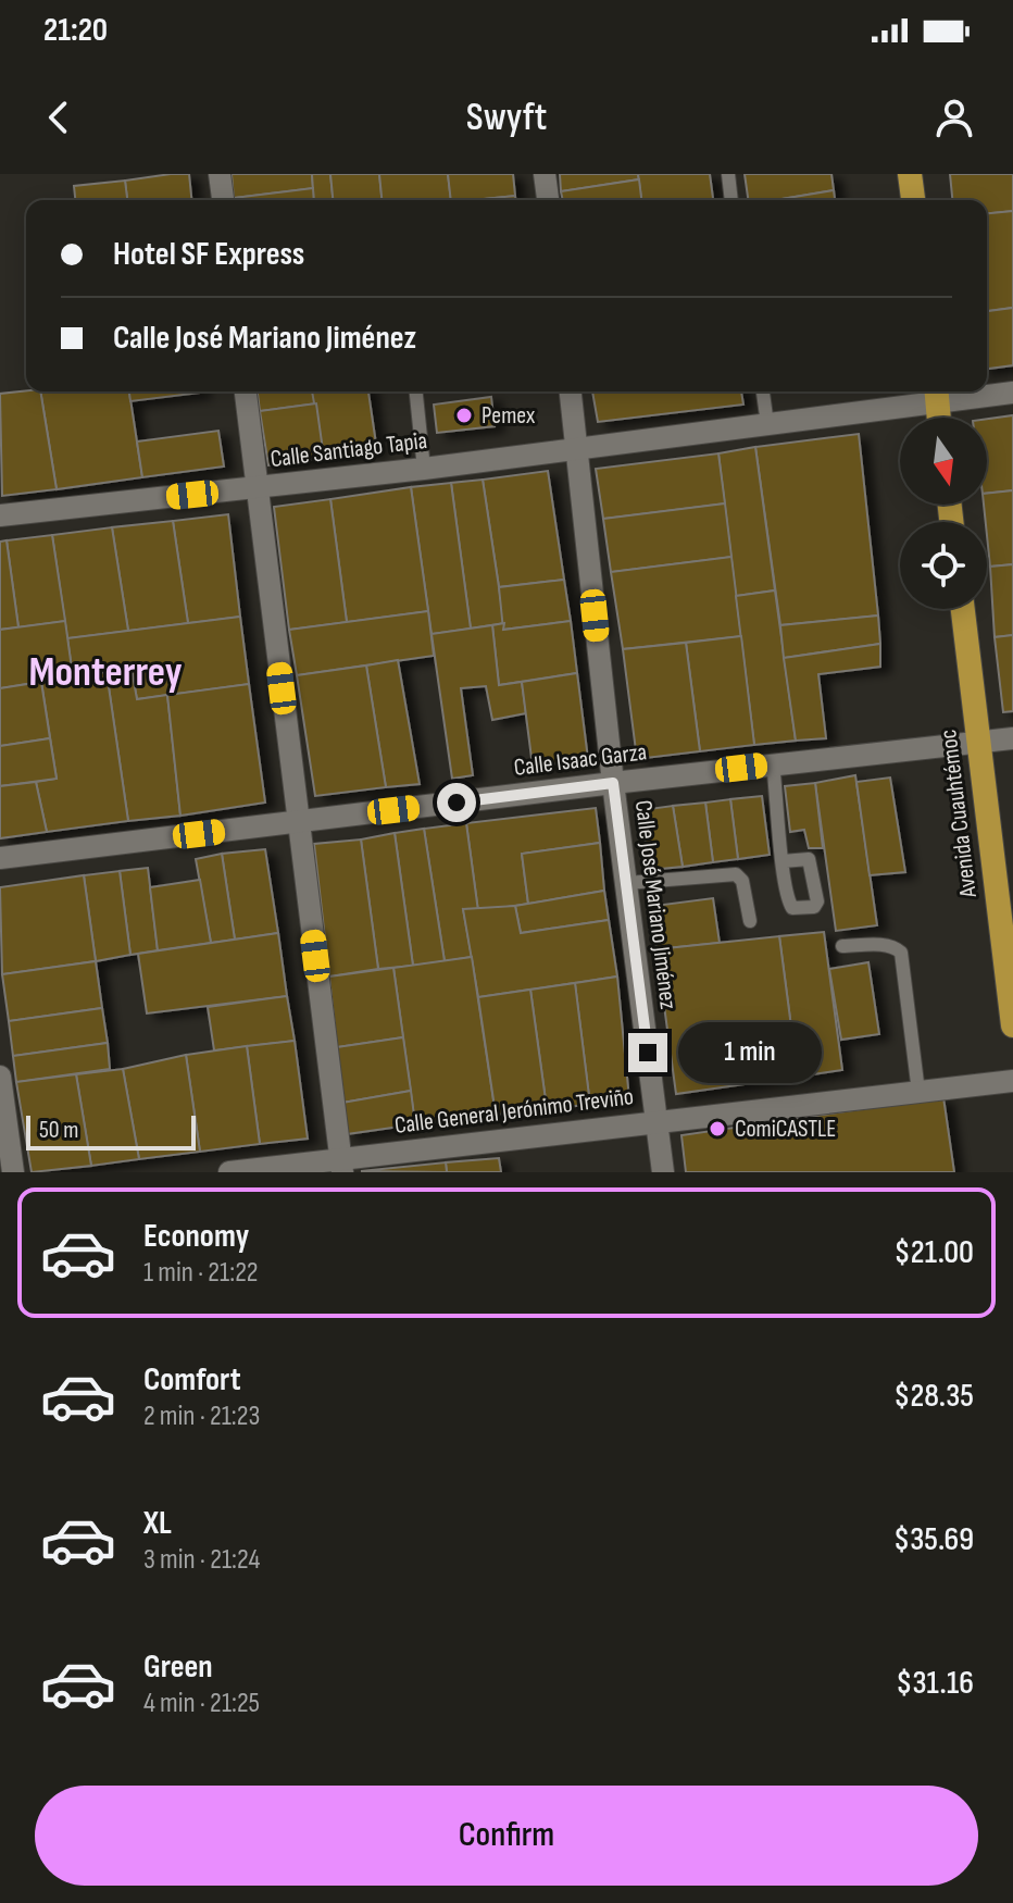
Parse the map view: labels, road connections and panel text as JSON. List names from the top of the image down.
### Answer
{
  "streets": {
    "highway": ["Avenida Cuauhtémoc"],
    "street": [
      "Calle Santiago Tapia",
      "Calle Isaac Garza",
      "Calle José Mariano Jiménez",
      "Calle General Jerónimo Treviño"
    ]
  },
  "crossings": [
    ["Calle Santiago Tapia", "Calle José Mariano Jiménez"],
    ["Calle Isaac Garza", "Avenida Cuauhtémoc"],
    ["Calle Isaac Garza", "Calle José Mariano Jiménez"],
    ["Calle José Mariano Jiménez", "Calle General Jerónimo Treviño"]
  ],
  "districts": ["Monterrey"],
  "places": ["Pemex", "ComiCASTLE"],
  "scale_bar": "50 m",
  "north": "bottom",
  "page": {
    "status": "21:20",
    "header": "Swyft",
    "banner": ["Hotel SF Express", "Calle José Mariano Jiménez"],
    "bubble": "1 min",
    "scale": "50 m",
    "list": [
      {
        "name": "Economy",
        "note": "1 min · 21:22",
        "value": "$21.00"
      },
      {
        "name": "Comfort",
        "note": "2 min · 21:23",
        "value": "$28.35"
      },
      {
        "name": "XL",
        "note": "3 min · 21:24",
        "value": "$35.69"
      },
      {
        "name": "Green",
        "note": "4 min · 21:25",
        "value": "$31.16"
      }
    ],
    "buttons": "Confirm"
  }
}
